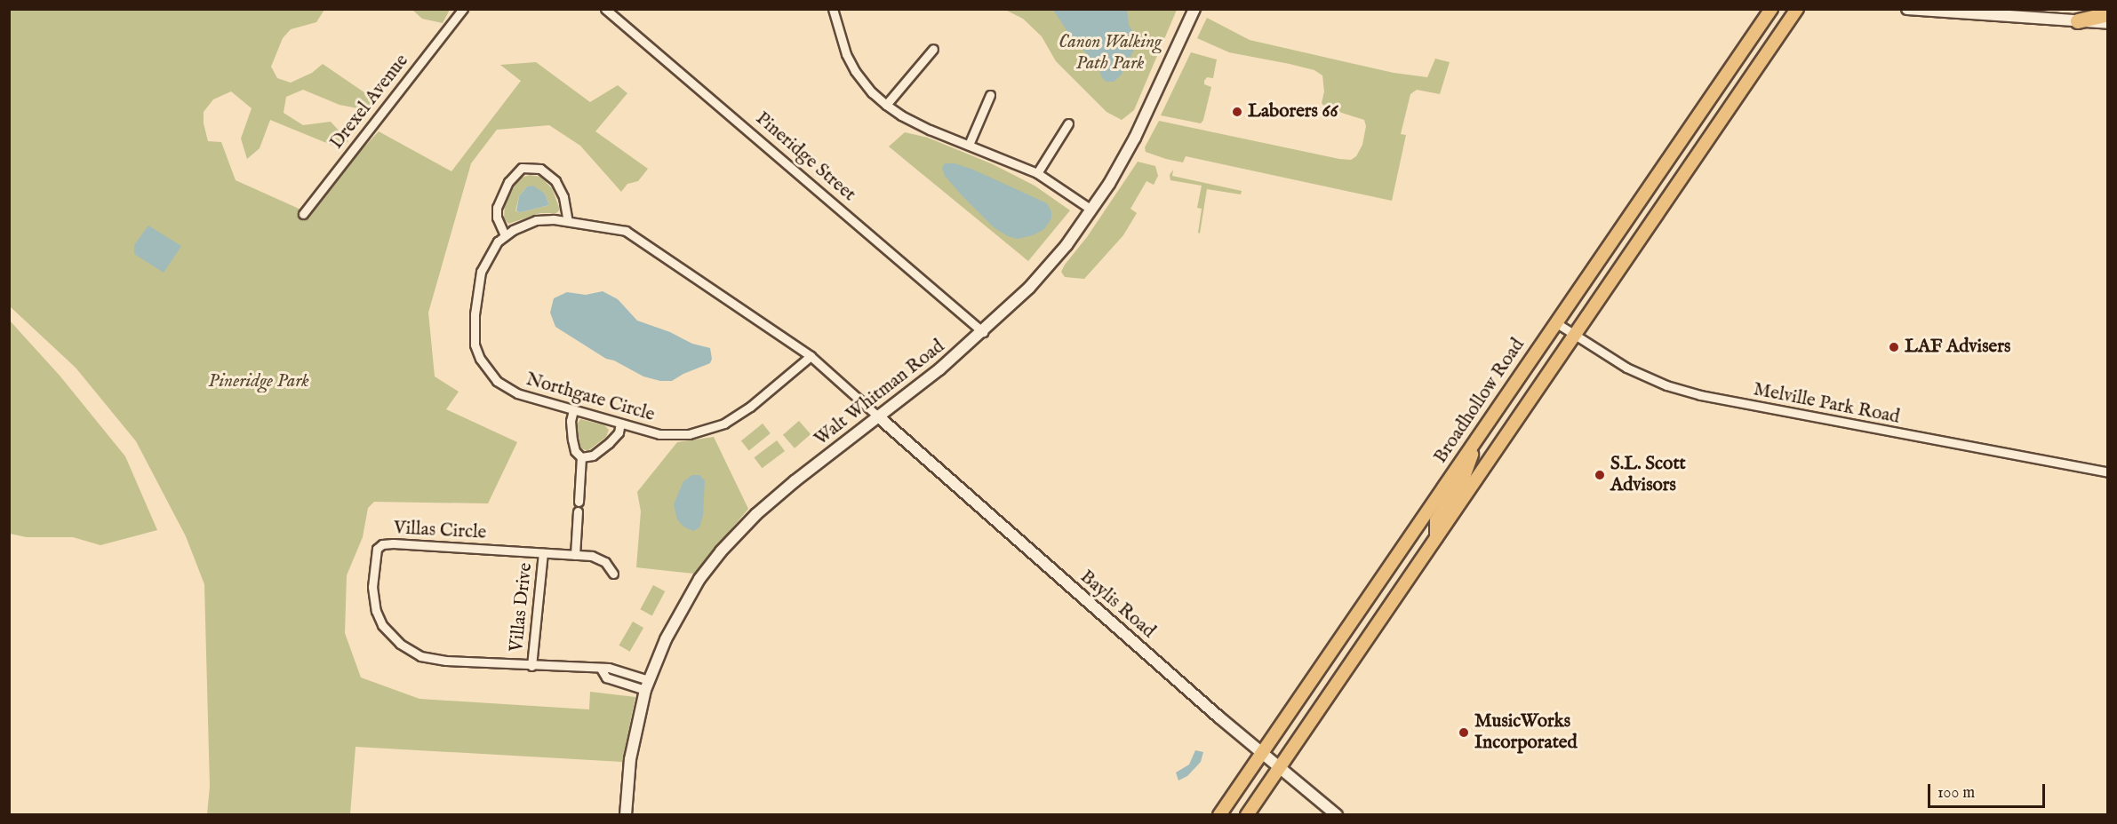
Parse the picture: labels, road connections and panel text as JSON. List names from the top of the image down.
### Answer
{
  "streets": {
    "main road": ["Walt Whitman Road", "Broadhollow Road", "Baylis Road"],
    "street": [
      "Drexel Avenue",
      "Pineridge Street",
      "Northgate Circle",
      "Melville Park Road",
      "Villas Circle",
      "Villas Drive"
    ]
  },
  "crossings": [
    ["Pineridge Street", "Walt Whitman Road"],
    ["Walt Whitman Road", "Northgate Circle"],
    ["Walt Whitman Road", "Villas Circle"],
    ["Walt Whitman Road", "Baylis Road"],
    ["Northgate Circle", "Baylis Road"],
    ["Broadhollow Road", "Melville Park Road"],
    ["Broadhollow Road", "Baylis Road"],
    ["Villas Circle", "Villas Drive"]
  ],
  "parks": ["Canon Walking Path Park", "Pineridge Park"],
  "places": [
    "Laborers 66",
    "LAF Advisers",
    "S.L. Scott Advisors",
    "MusicWorks Incorporated"
  ],
  "scale_bar": "100 m"
}
